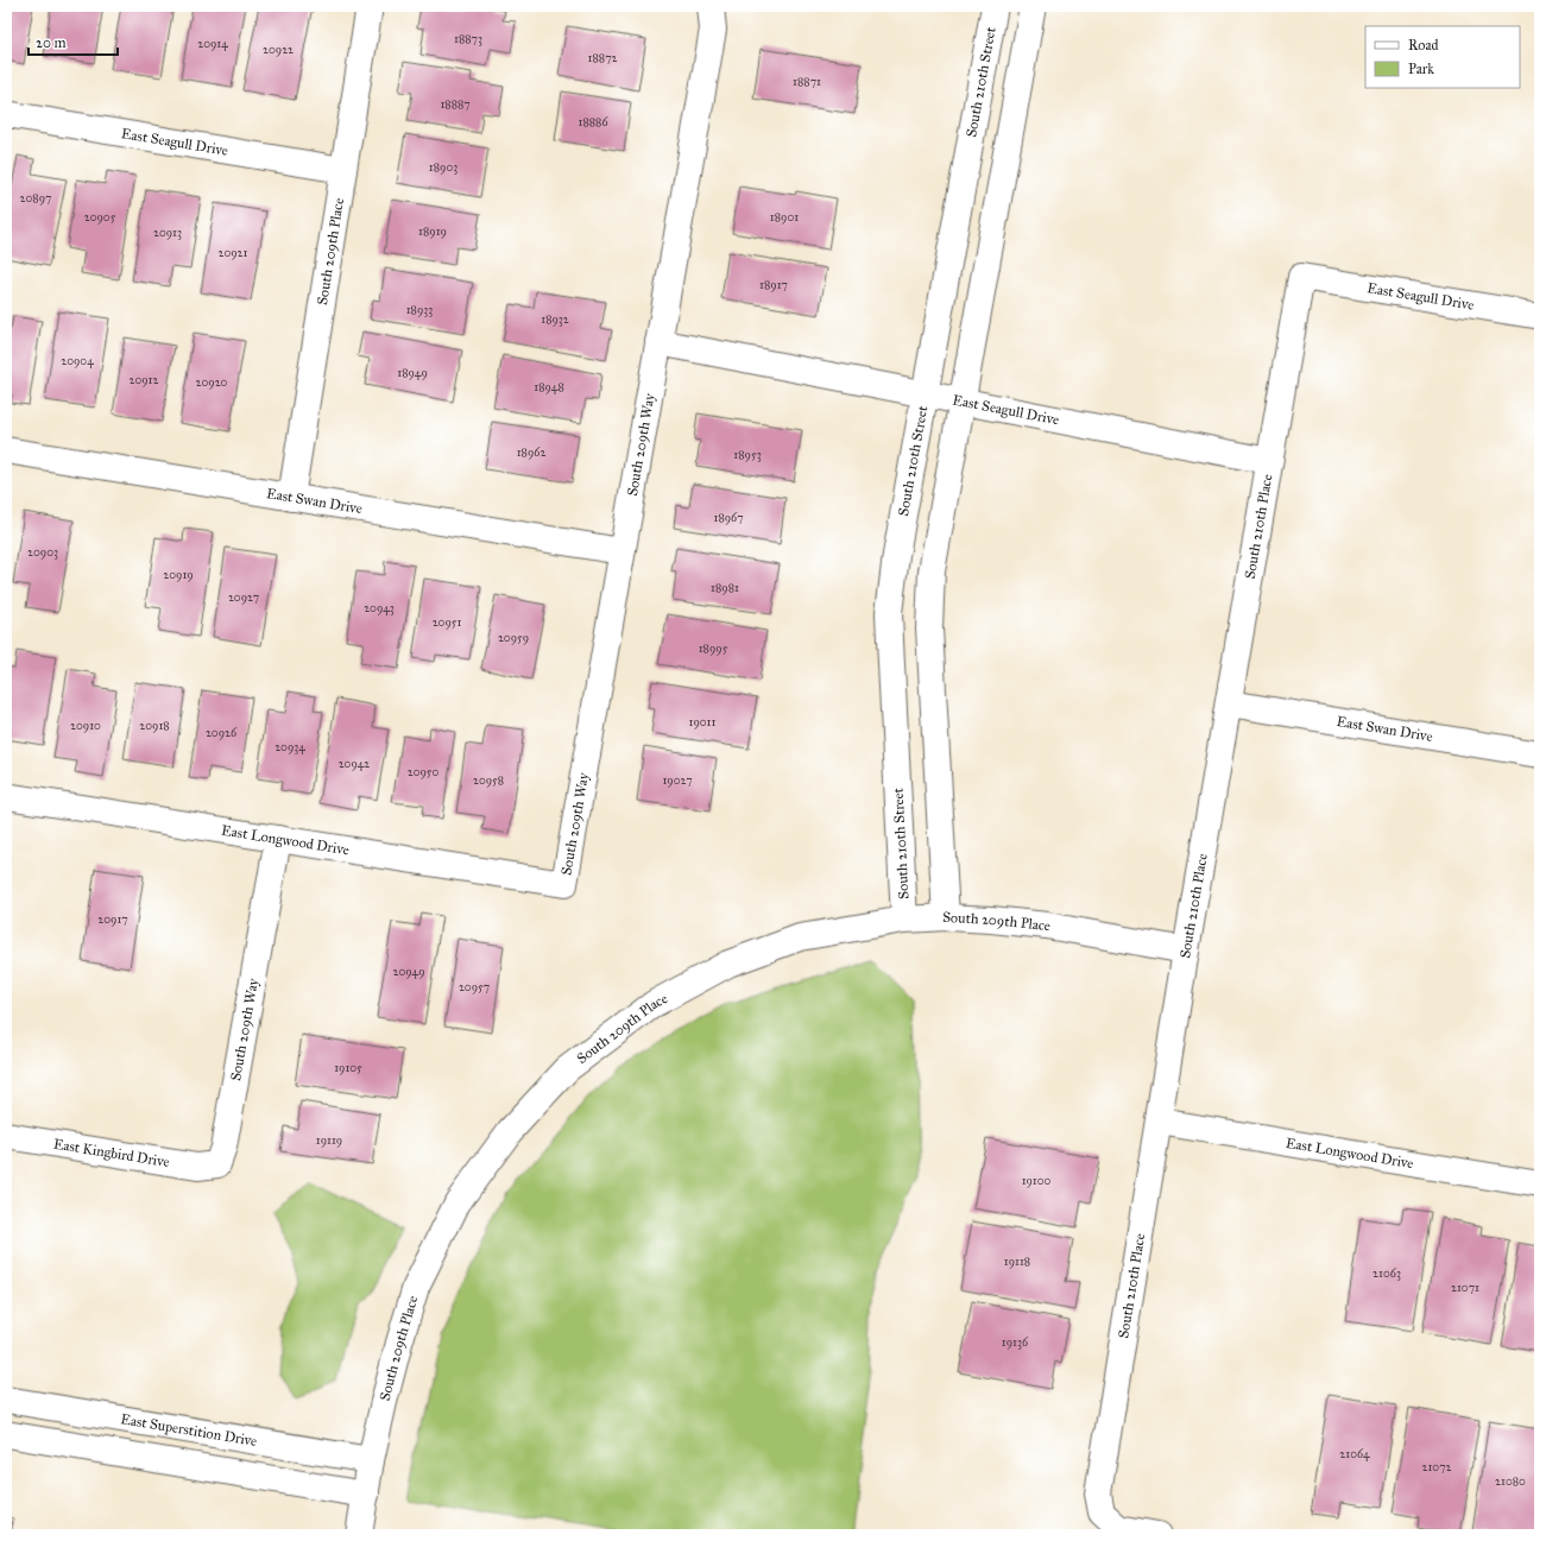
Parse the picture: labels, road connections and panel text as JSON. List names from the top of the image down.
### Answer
{
  "streets": {
    "street": [
      "South 210th Street",
      "East Seagull Drive",
      "South 209th Place",
      "South 209th Way",
      "East Swan Drive",
      "South 210th Place",
      "East Longwood Drive",
      "East Kingbird Drive",
      "East Superstition Drive"
    ]
  },
  "crossings": [
    ["South 210th Street", "East Seagull Drive"],
    ["South 210th Street", "South 209th Place"],
    ["East Seagull Drive", "South 209th Place"],
    ["East Seagull Drive", "South 209th Way"],
    ["East Seagull Drive", "South 210th Place"],
    ["South 209th Place", "East Swan Drive"],
    ["South 209th Place", "South 210th Place"],
    ["South 209th Place", "East Superstition Drive"],
    ["South 209th Way", "East Swan Drive"],
    ["South 209th Way", "East Longwood Drive"],
    ["South 209th Way", "East Kingbird Drive"],
    ["East Swan Drive", "South 210th Place"],
    ["South 210th Place", "East Longwood Drive"]
  ],
  "house_numbers": [
    "18873",
    "20914",
    "20922",
    "18872",
    "18871",
    "18887",
    "18886",
    "18903",
    "20897",
    "20905",
    "18901",
    "18919",
    "20913",
    "20921",
    "18917",
    "18933",
    "18932",
    "20904",
    "18949",
    "20912",
    "20920",
    "18948",
    "18962",
    "18953",
    "18967",
    "20903",
    "20919",
    "18981",
    "20927",
    "20943",
    "20951",
    "20959",
    "18995",
    "19011",
    "20910",
    "20918",
    "20926",
    "20934",
    "20942",
    "20950",
    "20958",
    "19027",
    "20917",
    "20949",
    "20957",
    "19105",
    "19119",
    "19100",
    "19118",
    "21063",
    "21071",
    "19136",
    "21064",
    "21072",
    "21080"
  ],
  "legend": ["Road", "Park"],
  "scale_bar": "20 m"
}
